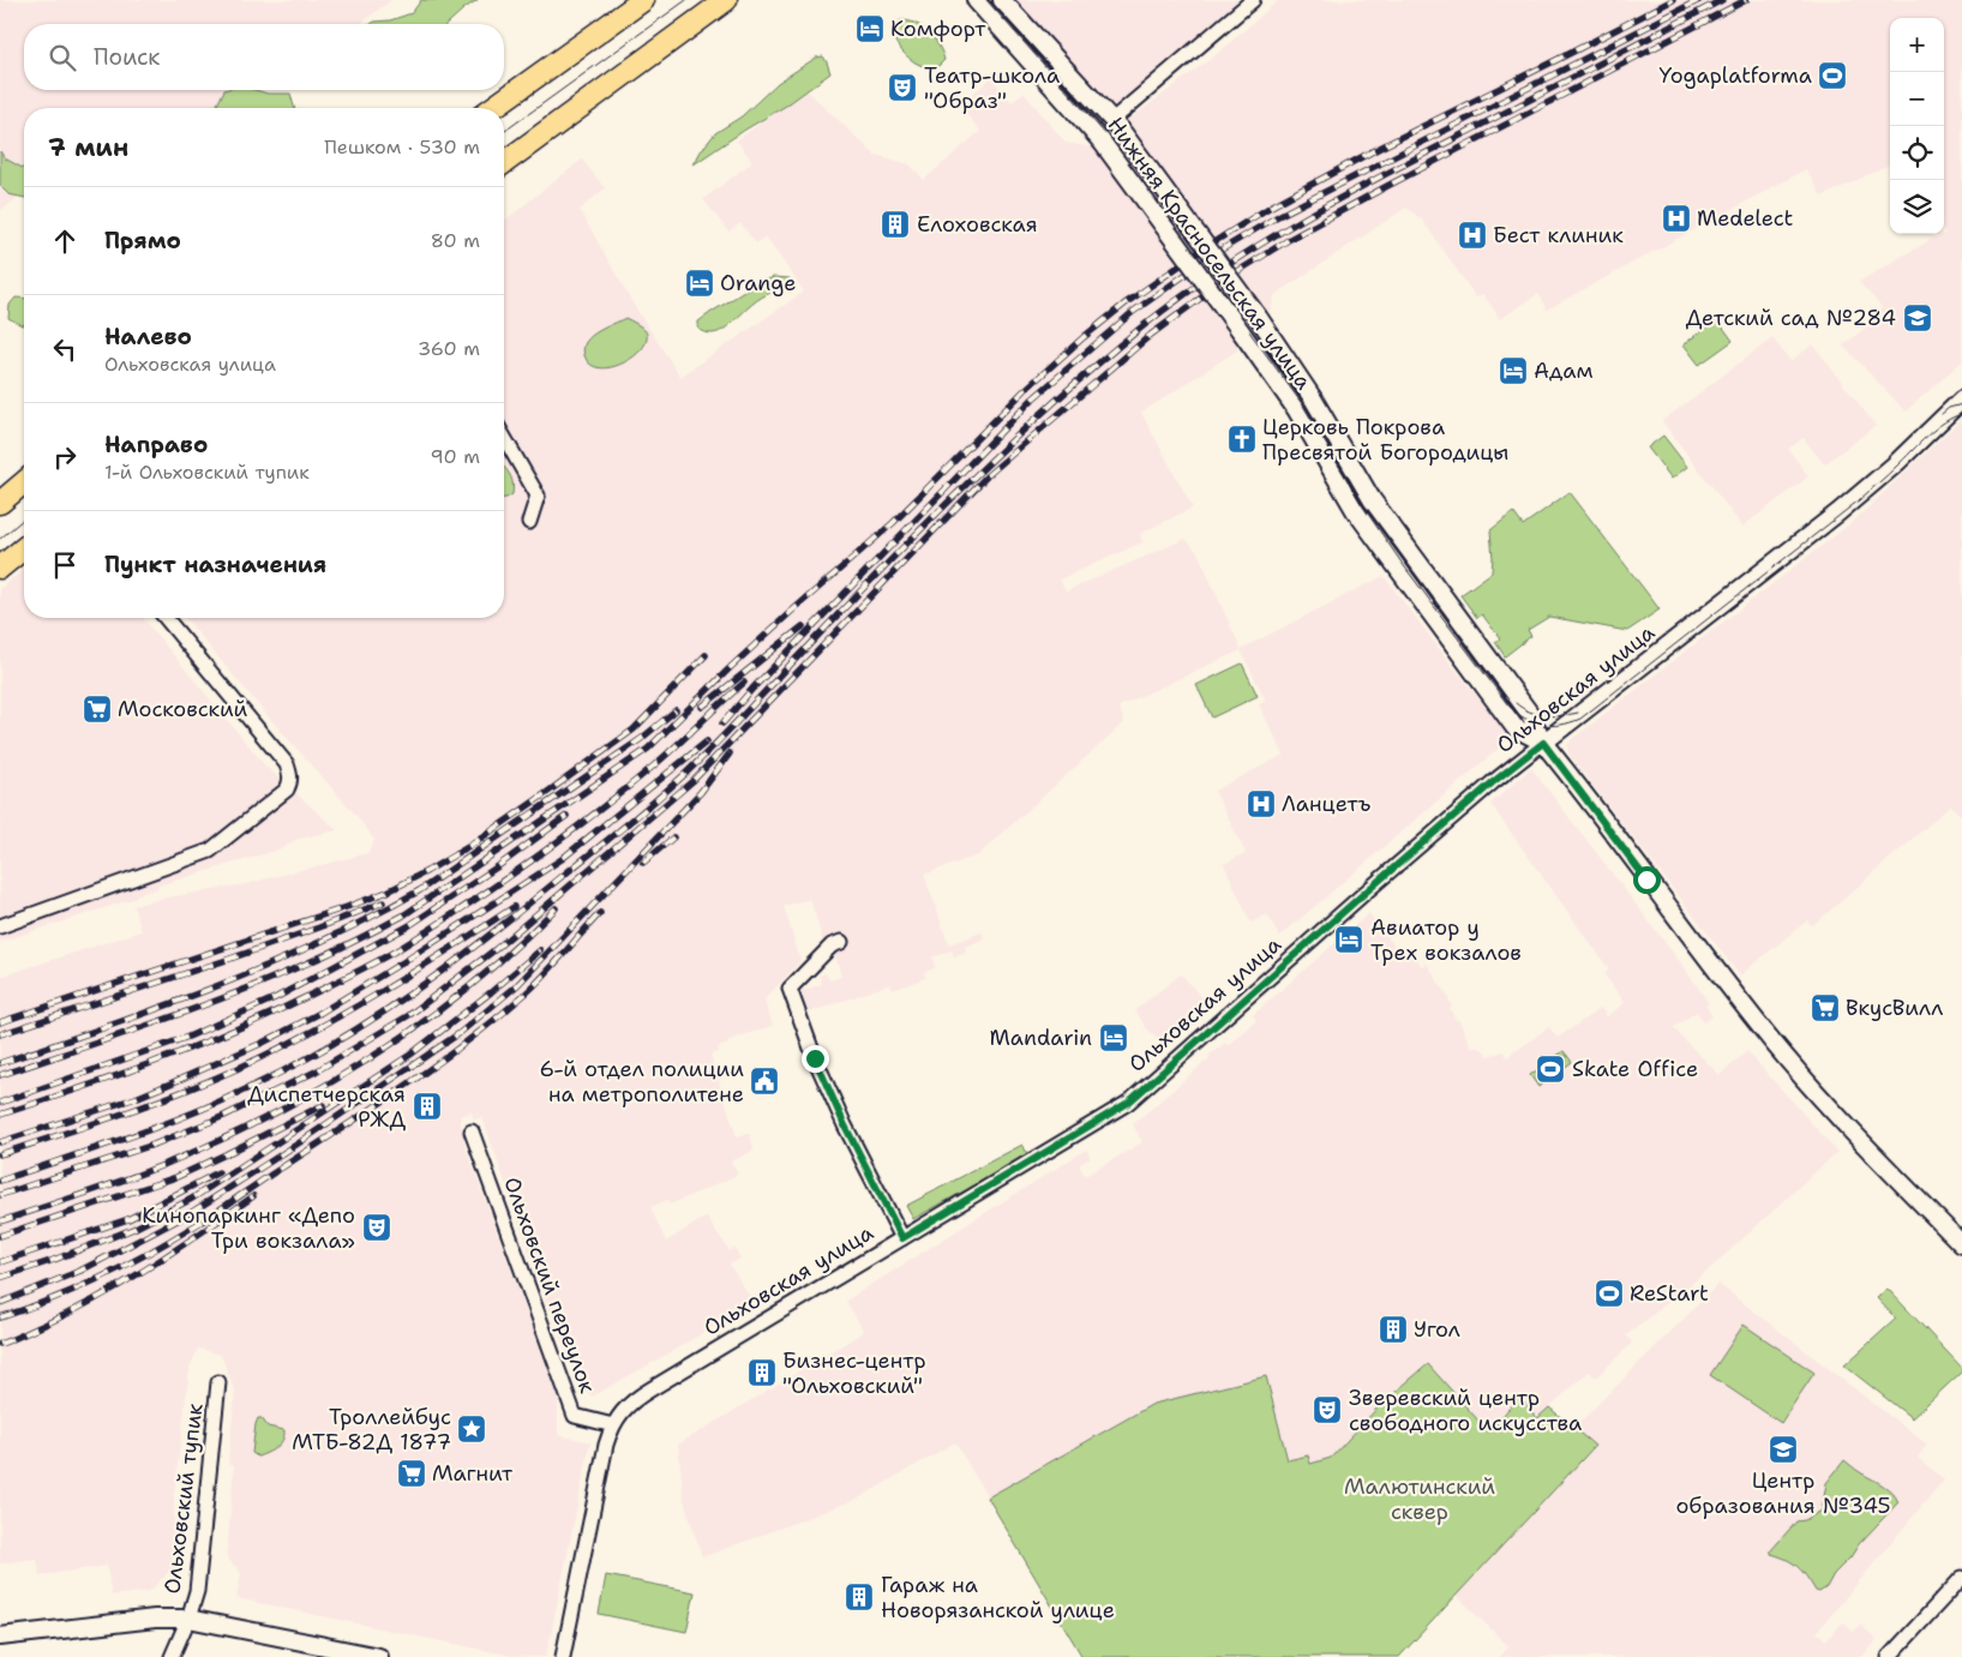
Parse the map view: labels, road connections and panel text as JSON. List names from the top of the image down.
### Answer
{
  "streets": {
    "street": [
      "Нижняя Красносельская улица",
      "Ольховская улица",
      "Ольховский переулок",
      "Ольховский тупик"
    ]
  },
  "crossings": [
    ["Нижняя Красносельская улица", "Ольховская улица"],
    ["Ольховская улица", "Ольховский переулок"]
  ],
  "parks": ["Малютинский сквер"],
  "places": {
    "hotel": [
      "Комфорт",
      "Orange",
      "Адам",
      "Авиатор у Трех вокзалов",
      "Mandarin"
    ],
    "sports": ["Yogaplatforma", "Skate Office", "ReStart"],
    "theatre": ["Театр-школа \"Образ\"", "Кинопаркинг «Депо Три вокзала»", "Зверевский центр свободного искусства"],
    "hospital": ["Medelect", "Бест клиник", "Ланцетъ"],
    "building": [
      "Елоховская",
      "Диспетчерская РЖД",
      "Угол",
      "Бизнес-центр \"Ольховский\"",
      "Гараж на Новорязанской улице"
    ],
    "school or university": ["Детский сад №284", "Центр образования №345"],
    "church": ["Церковь Покрова Пресвятой Богородицы"],
    "supermarket": ["Московский", "ВкусВилл", "Магнит"],
    "public building": ["6-й отдел полиции на метрополитене"],
    "place": ["Троллейбус МТБ-82Д 1877"]
  },
  "page": {
    "map_buttons": ["+", "−"],
    "search": "Поиск",
    "heading": ["7 мин", "Пешком · 530 m"],
    "list": [
      ["Прямо", "80 m"],
      ["Налево", "Ольховская улица", "360 m"],
      ["Направо", "1-й Ольховский тупик", "90 m"],
      "Пункт назначения"
    ]
  }
}
